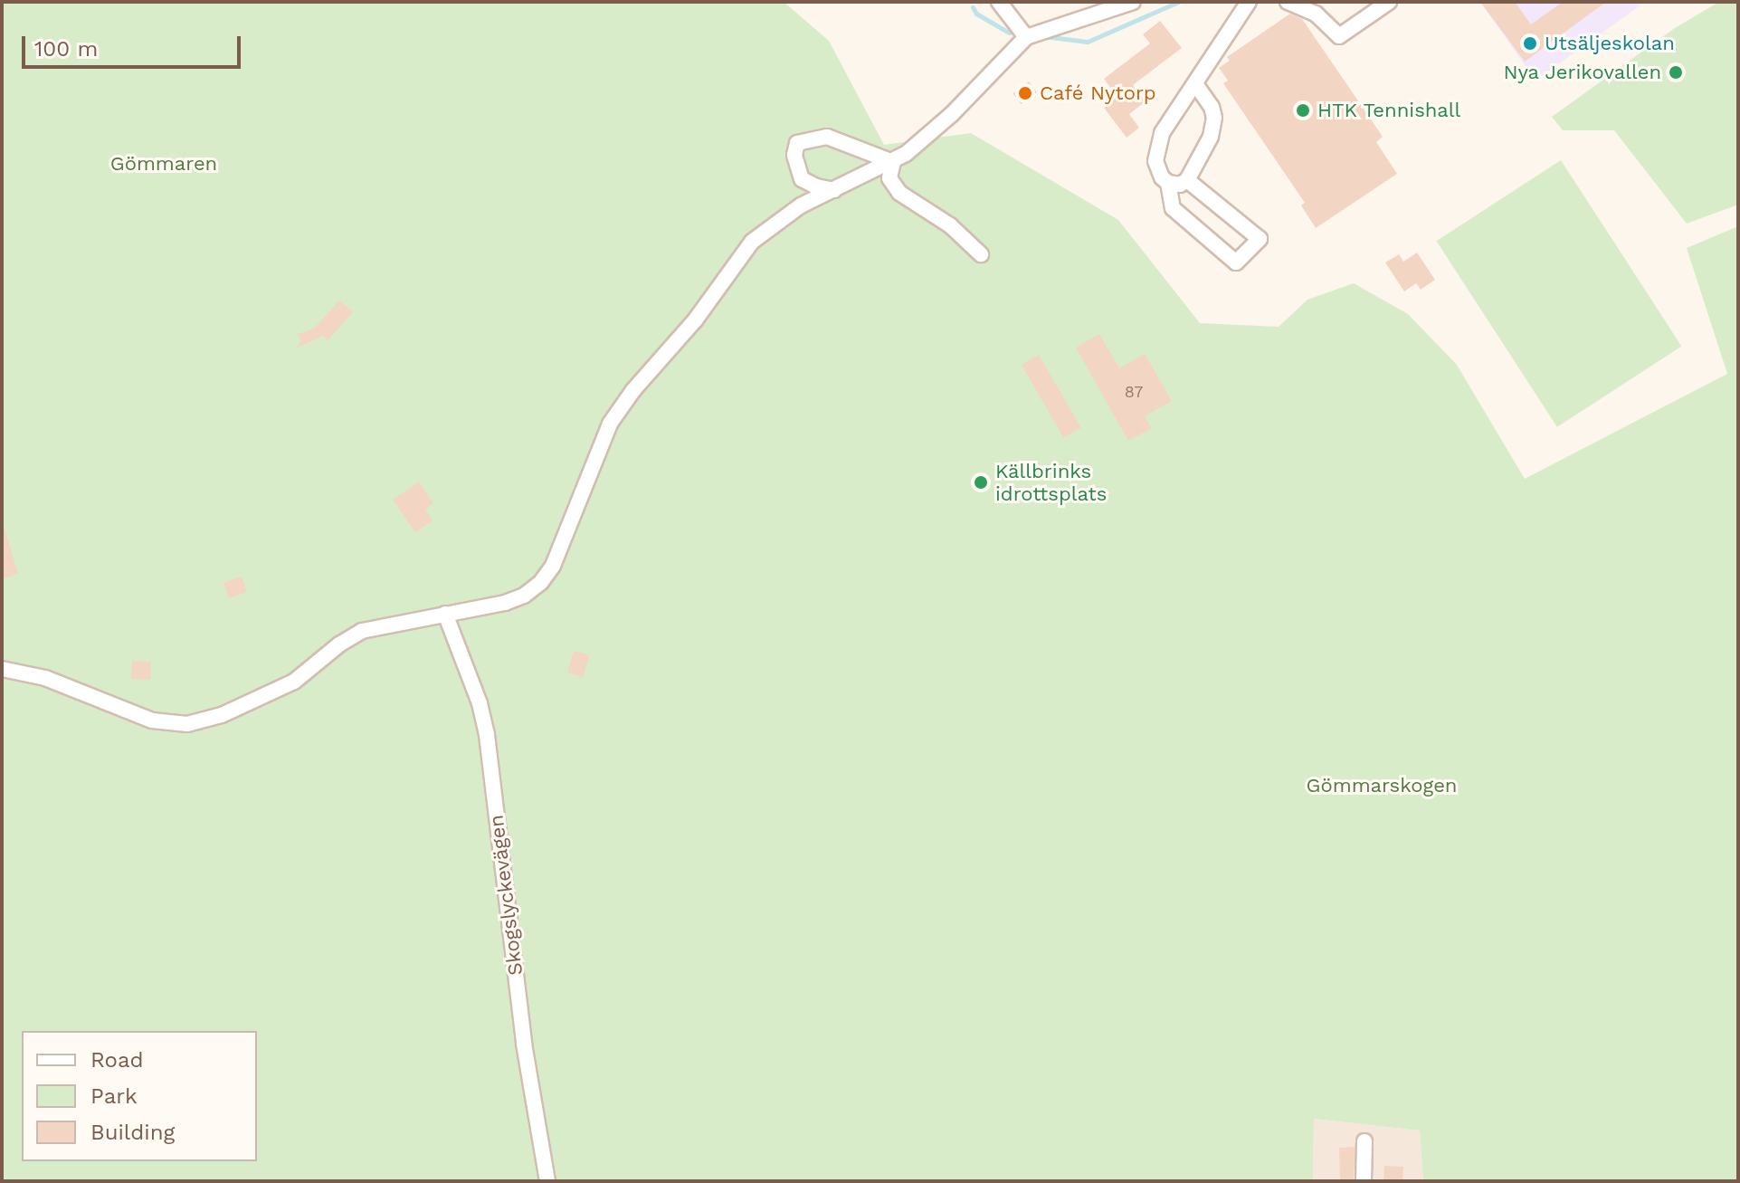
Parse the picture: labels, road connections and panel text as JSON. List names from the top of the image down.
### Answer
{
  "streets": {
    "street": ["Skogslyckevägen"]
  },
  "parks": ["Gömmaren", "Gömmarskogen"],
  "places": [
    "Utsäljeskolan",
    "Nya Jerikovallen",
    "Café Nytorp",
    "HTK Tennishall",
    "Källbrinks idrottsplats"
  ],
  "house_numbers": ["87"],
  "legend": ["Road", "Park", "Building"],
  "scale_bar": "100 m"
}
